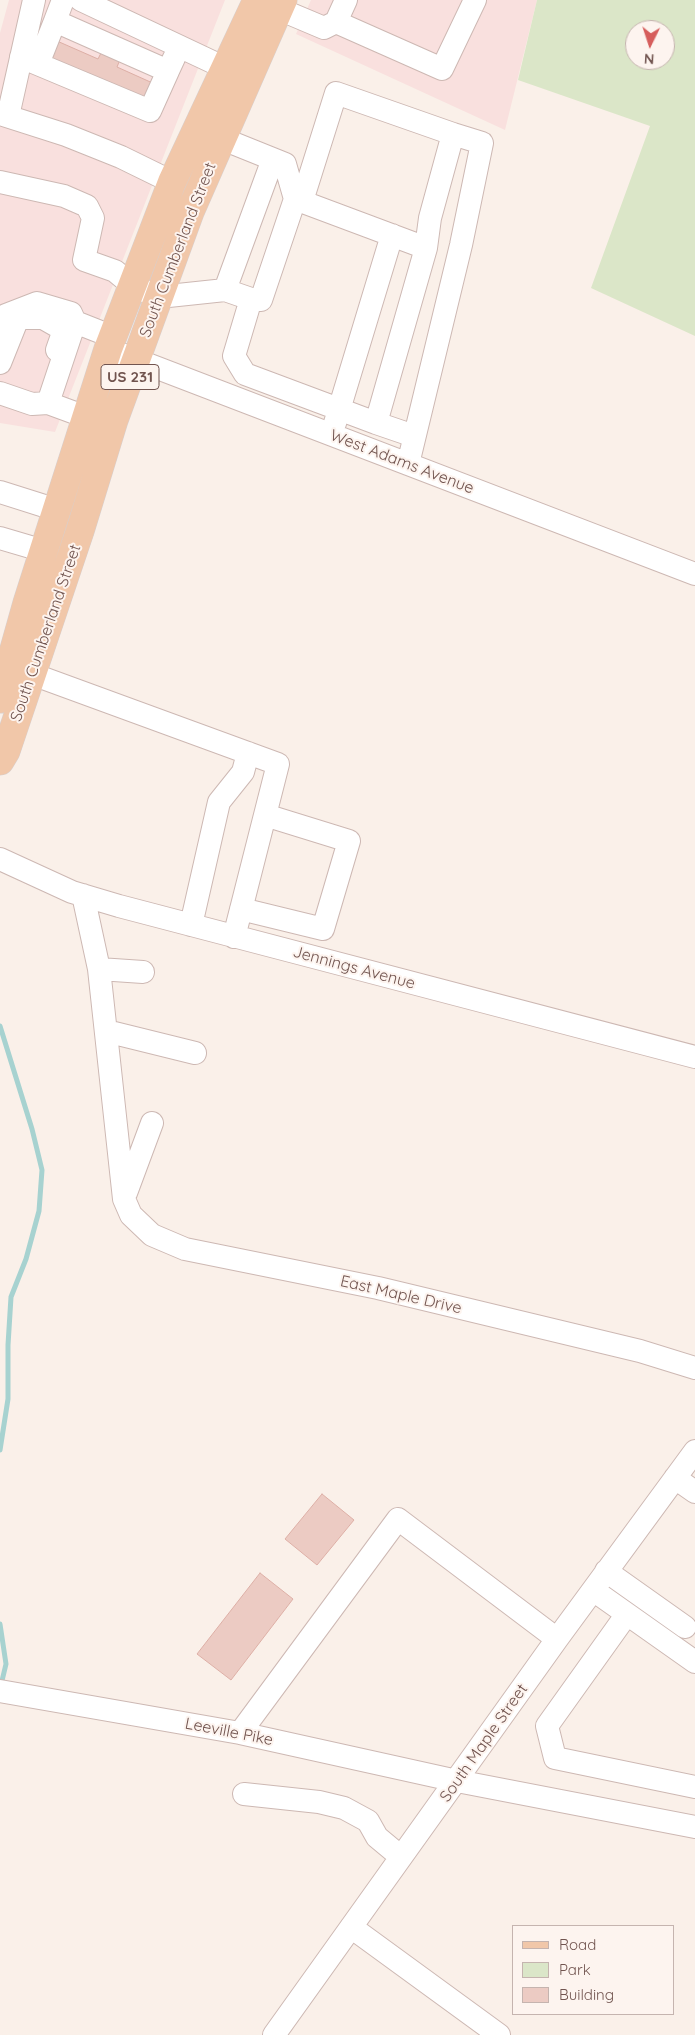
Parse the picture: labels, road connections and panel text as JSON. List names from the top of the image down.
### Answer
{
  "streets": {
    "main road": ["South Cumberland Street", "US 231"],
    "street": [
      "West Adams Avenue",
      "Jennings Avenue",
      "East Maple Drive",
      "Leeville Pike",
      "South Maple Street"
    ]
  },
  "crossings": [
    ["South Cumberland Street", "West Adams Avenue"],
    ["Leeville Pike", "South Maple Street"]
  ],
  "legend": ["Road", "Park", "Building"],
  "north": "bottom"
}
